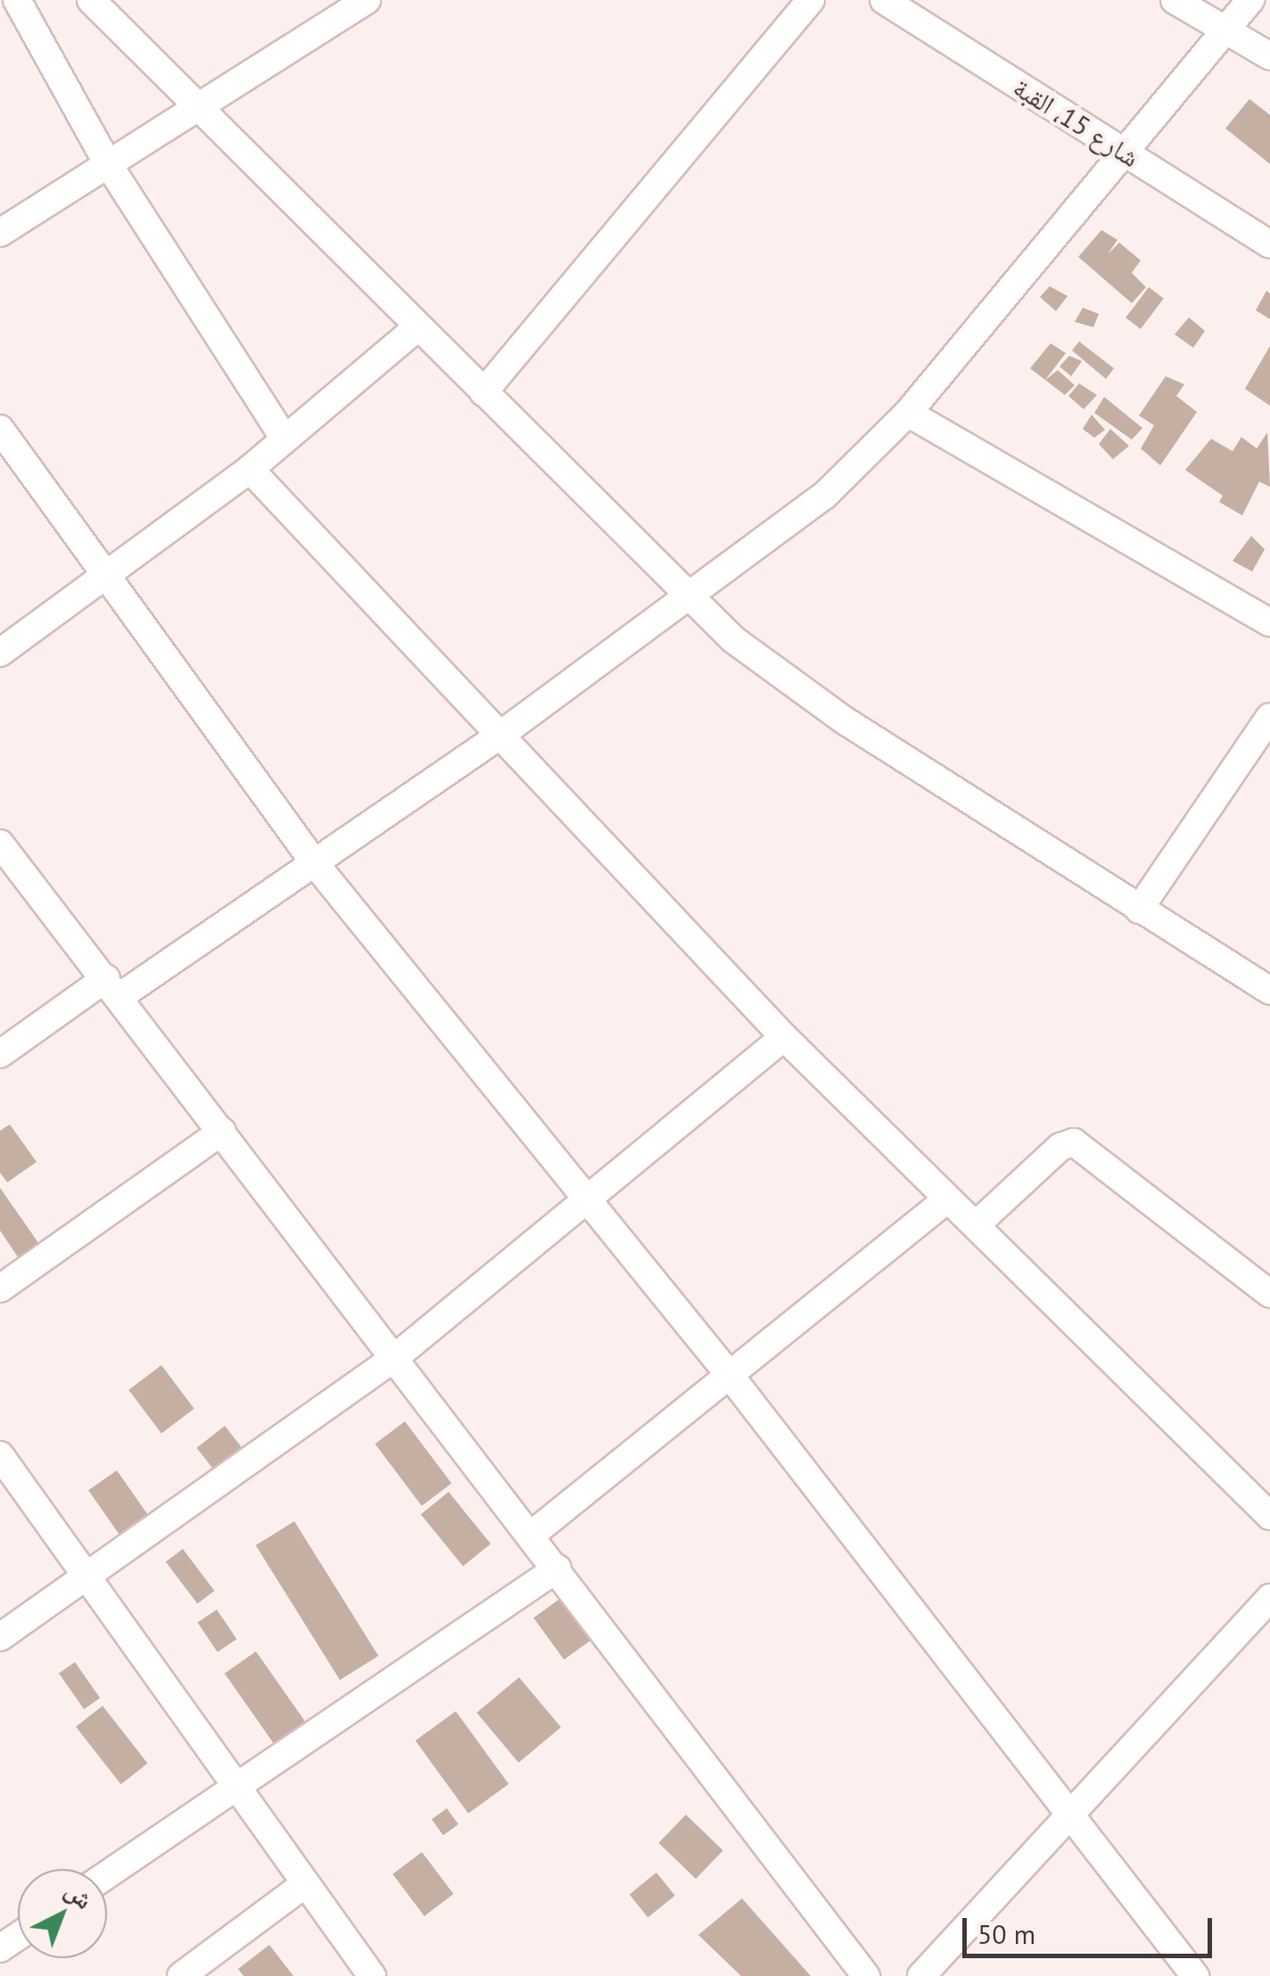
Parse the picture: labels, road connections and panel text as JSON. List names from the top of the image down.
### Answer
{
  "streets": {
    "street": ["شارع 15، القبة"]
  },
  "scale_bar": "50 m",
  "north": "top right"
}
